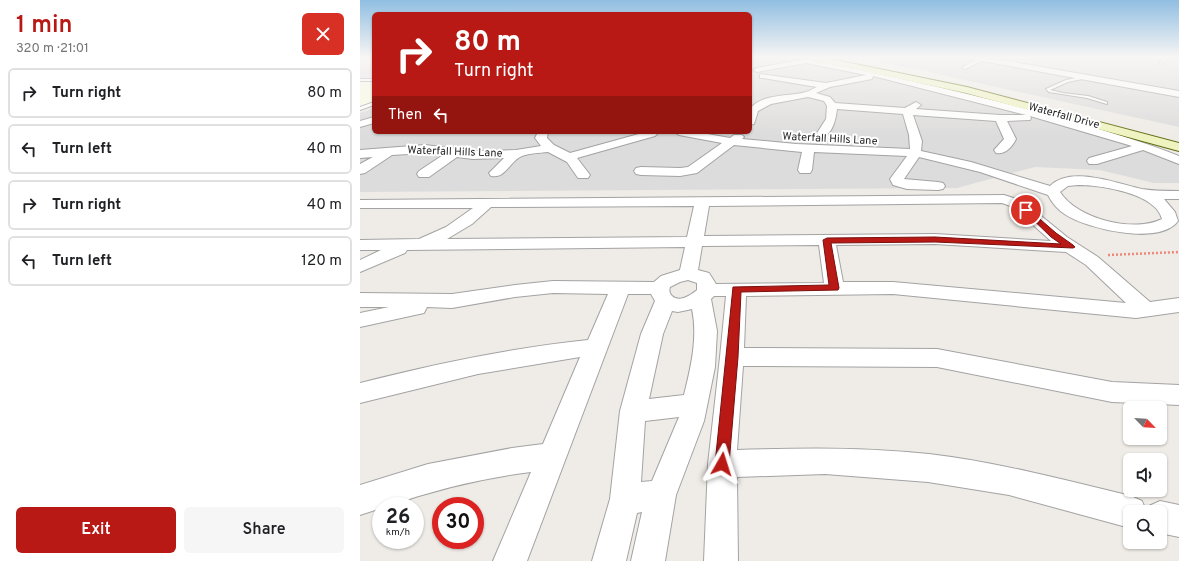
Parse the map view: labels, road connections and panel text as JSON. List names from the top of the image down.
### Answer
{
  "streets": {
    "main road": ["Waterfall Drive"],
    "street": ["Waterfall Hills Lane"]
  },
  "north": "bottom right",
  "page": {
    "heading": ["1 min", "320 m · 21:01"],
    "turn": ["80 m", "Turn right"],
    "list": [
      {
        "name": "Turn right",
        "value": "80 m"
      },
      {
        "name": "Turn left",
        "value": "40 m"
      },
      {
        "name": "Turn right",
        "value": "40 m"
      },
      {
        "name": "Turn left",
        "value": "120 m"
      }
    ],
    "then": "Then",
    "speed": "26 km/h",
    "limit": "30",
    "buttons": ["Exit", "Share"]
  }
}
